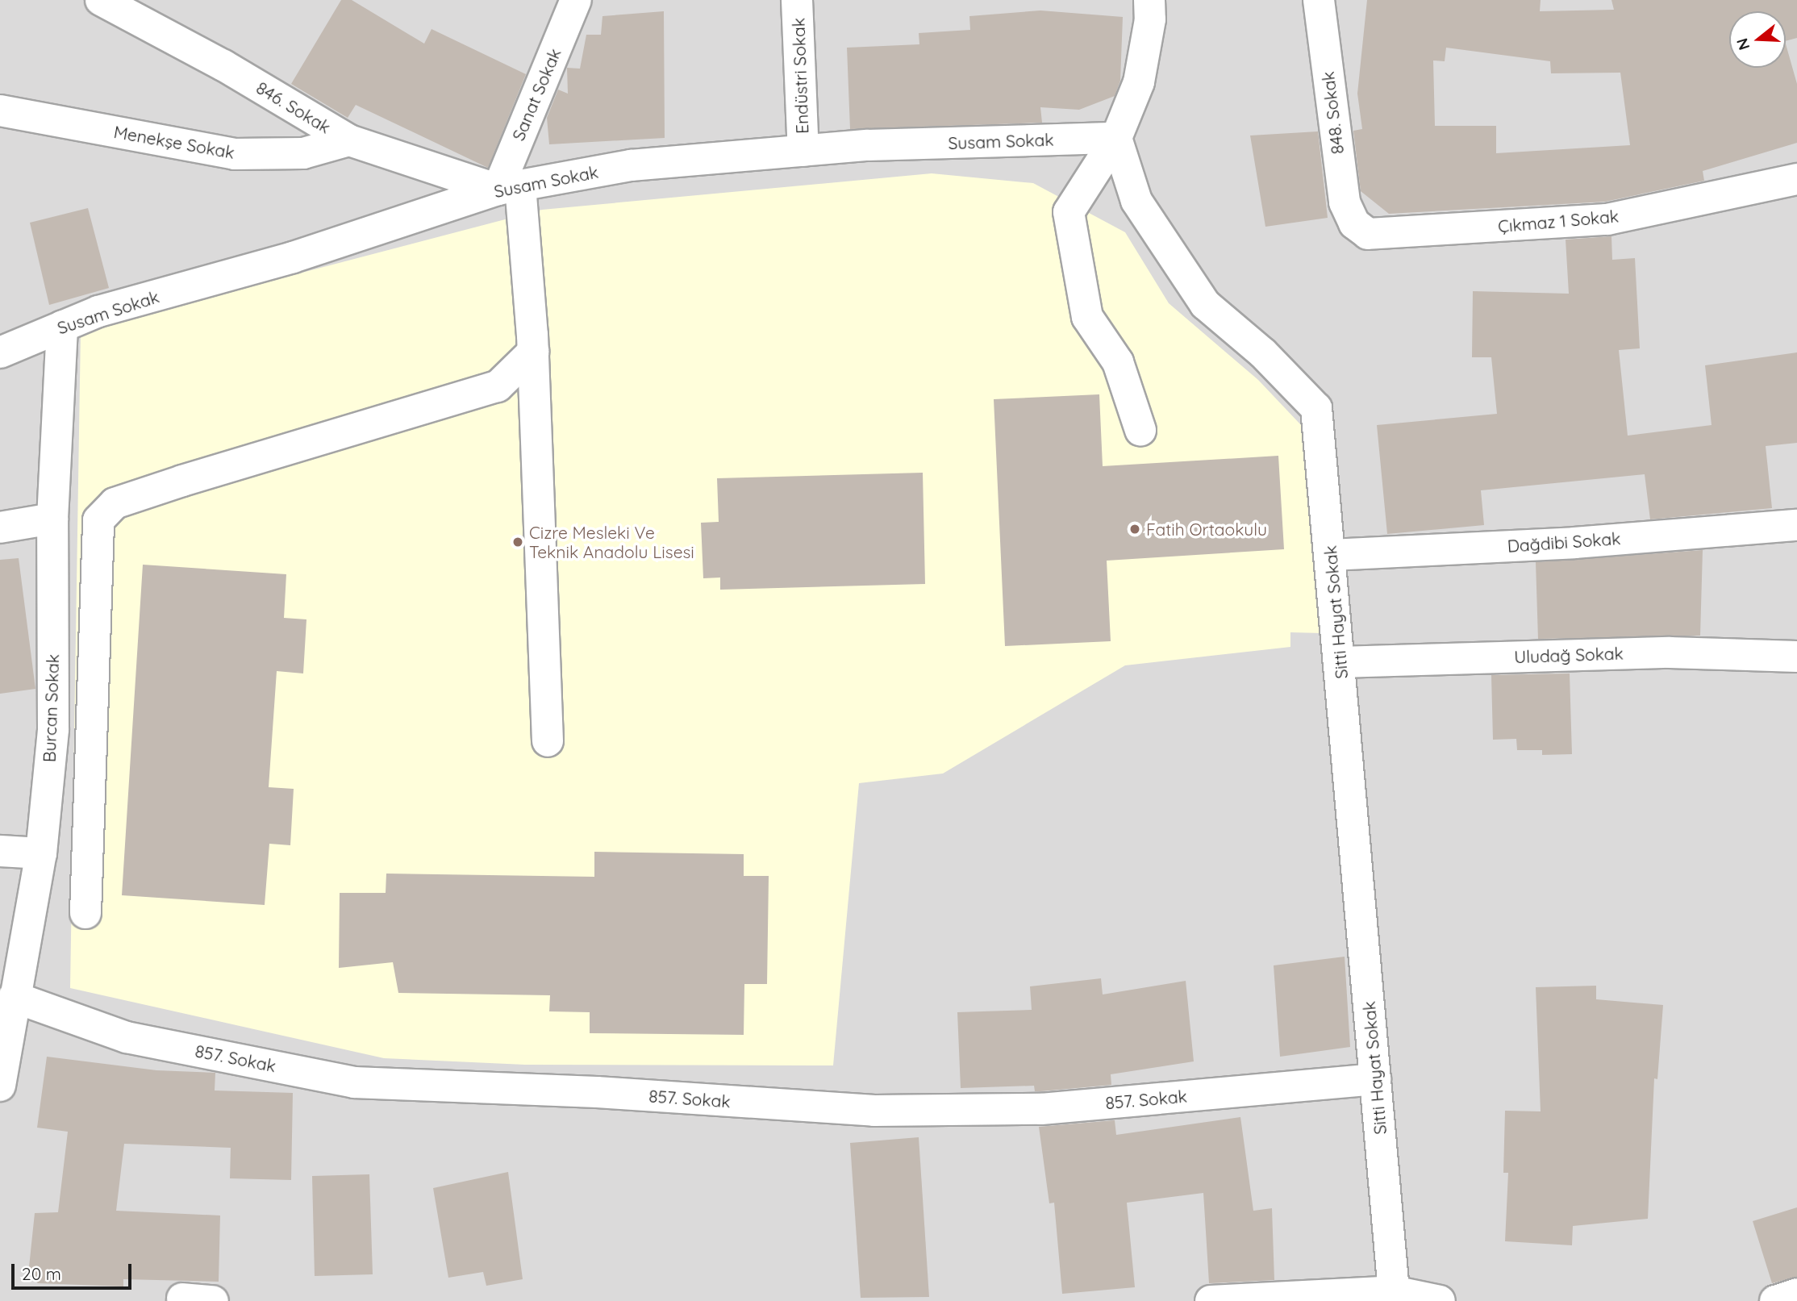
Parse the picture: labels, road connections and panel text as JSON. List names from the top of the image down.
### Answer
{
  "streets": {
    "street": [
      "Endüstri Sokak",
      "Sanat Sokak",
      "846. Sokak",
      "848. Sokak",
      "Susam Sokak",
      "Menekşe Sokak",
      "Çıkmaz 1 Sokak",
      "Dağdibi Sokak",
      "Sitti Hayat Sokak",
      "Uludağ Sokak",
      "Burcan Sokak",
      "857. Sokak"
    ]
  },
  "crossings": [
    ["Endüstri Sokak", "Susam Sokak"],
    ["Sanat Sokak", "846. Sokak"],
    ["Sanat Sokak", "Susam Sokak"],
    ["846. Sokak", "Susam Sokak"],
    ["846. Sokak", "Menekşe Sokak"],
    ["848. Sokak", "Çıkmaz 1 Sokak"],
    ["Susam Sokak", "Sitti Hayat Sokak"],
    ["Susam Sokak", "Burcan Sokak"],
    ["Dağdibi Sokak", "Sitti Hayat Sokak"],
    ["Sitti Hayat Sokak", "Uludağ Sokak"],
    ["Sitti Hayat Sokak", "857. Sokak"],
    ["Burcan Sokak", "857. Sokak"]
  ],
  "places": ["Fatih Ortaokulu", "Cizre Mesleki Ve Teknik Anadolu Lisesi"],
  "scale_bar": "20 m",
  "north": "left"
}
